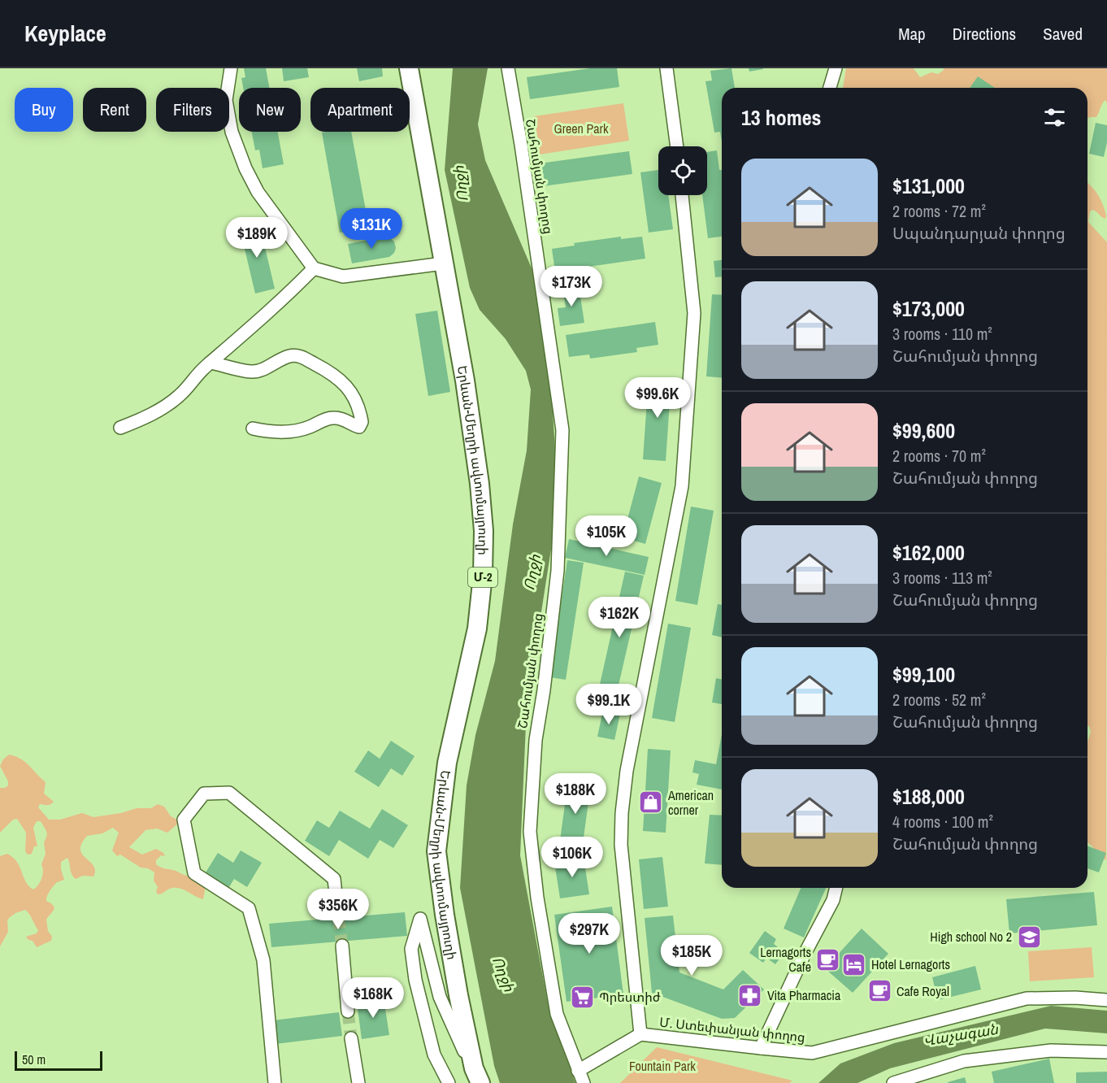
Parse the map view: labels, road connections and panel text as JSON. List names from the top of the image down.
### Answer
{
  "streets": {
    "highway": ["Երևան-Մեղրի ավտոմայրուղի", "Մ-2"],
    "street": ["Շահումյան փողոց", "Մ. Ստեփանյան փողոց"]
  },
  "water": ["Ողջի", "Վաչագան"],
  "parks": ["Green Park", "Fountain Park"],
  "places": {
    "shop": ["American corner"],
    "school or university": ["High school No 2"],
    "cafe": ["Lernagorts Cafe", "Cafe Royal"],
    "hotel": ["Hotel Lernagorts"],
    "pharmacy": ["Vita Pharmacia"],
    "supermarket": ["Պրեստիժ"]
  },
  "scale_bar": "50 m",
  "page": {
    "header": "Keyplace",
    "nav": ["Map", "Directions", "Saved"],
    "chip": [
      "Buy",
      "Rent",
      "Filters",
      "New",
      "Apartment"
    ],
    "heading": "13 homes",
    "list": [
      {
        "name": "$131,000",
        "note": "2 rooms · 72 m² · Սպանդարյան փողոց"
      },
      {
        "name": "$173,000",
        "note": "3 rooms · 110 m² · Շահումյան փողոց"
      },
      {
        "name": "$99,600",
        "note": "2 rooms · 70 m² · Շահումյան փողոց"
      },
      {
        "name": "$162,000",
        "note": "3 rooms · 113 m² · Շահումյան փողոց"
      },
      {
        "name": "$99,100",
        "note": "2 rooms · 52 m² · Շահումյան փողոց"
      },
      {
        "name": "$188,000",
        "note": "4 rooms · 100 m² · Շահումյան փողոց"
      }
    ],
    "price": [
      "$131K",
      "$189K",
      "$173K",
      "$99.6K",
      "$105K",
      "$162K",
      "$99.1K",
      "$188K",
      "$106K",
      "$356K",
      "$297K",
      "$185K",
      "$168K"
    ],
    "scale": "50 m"
  }
}
